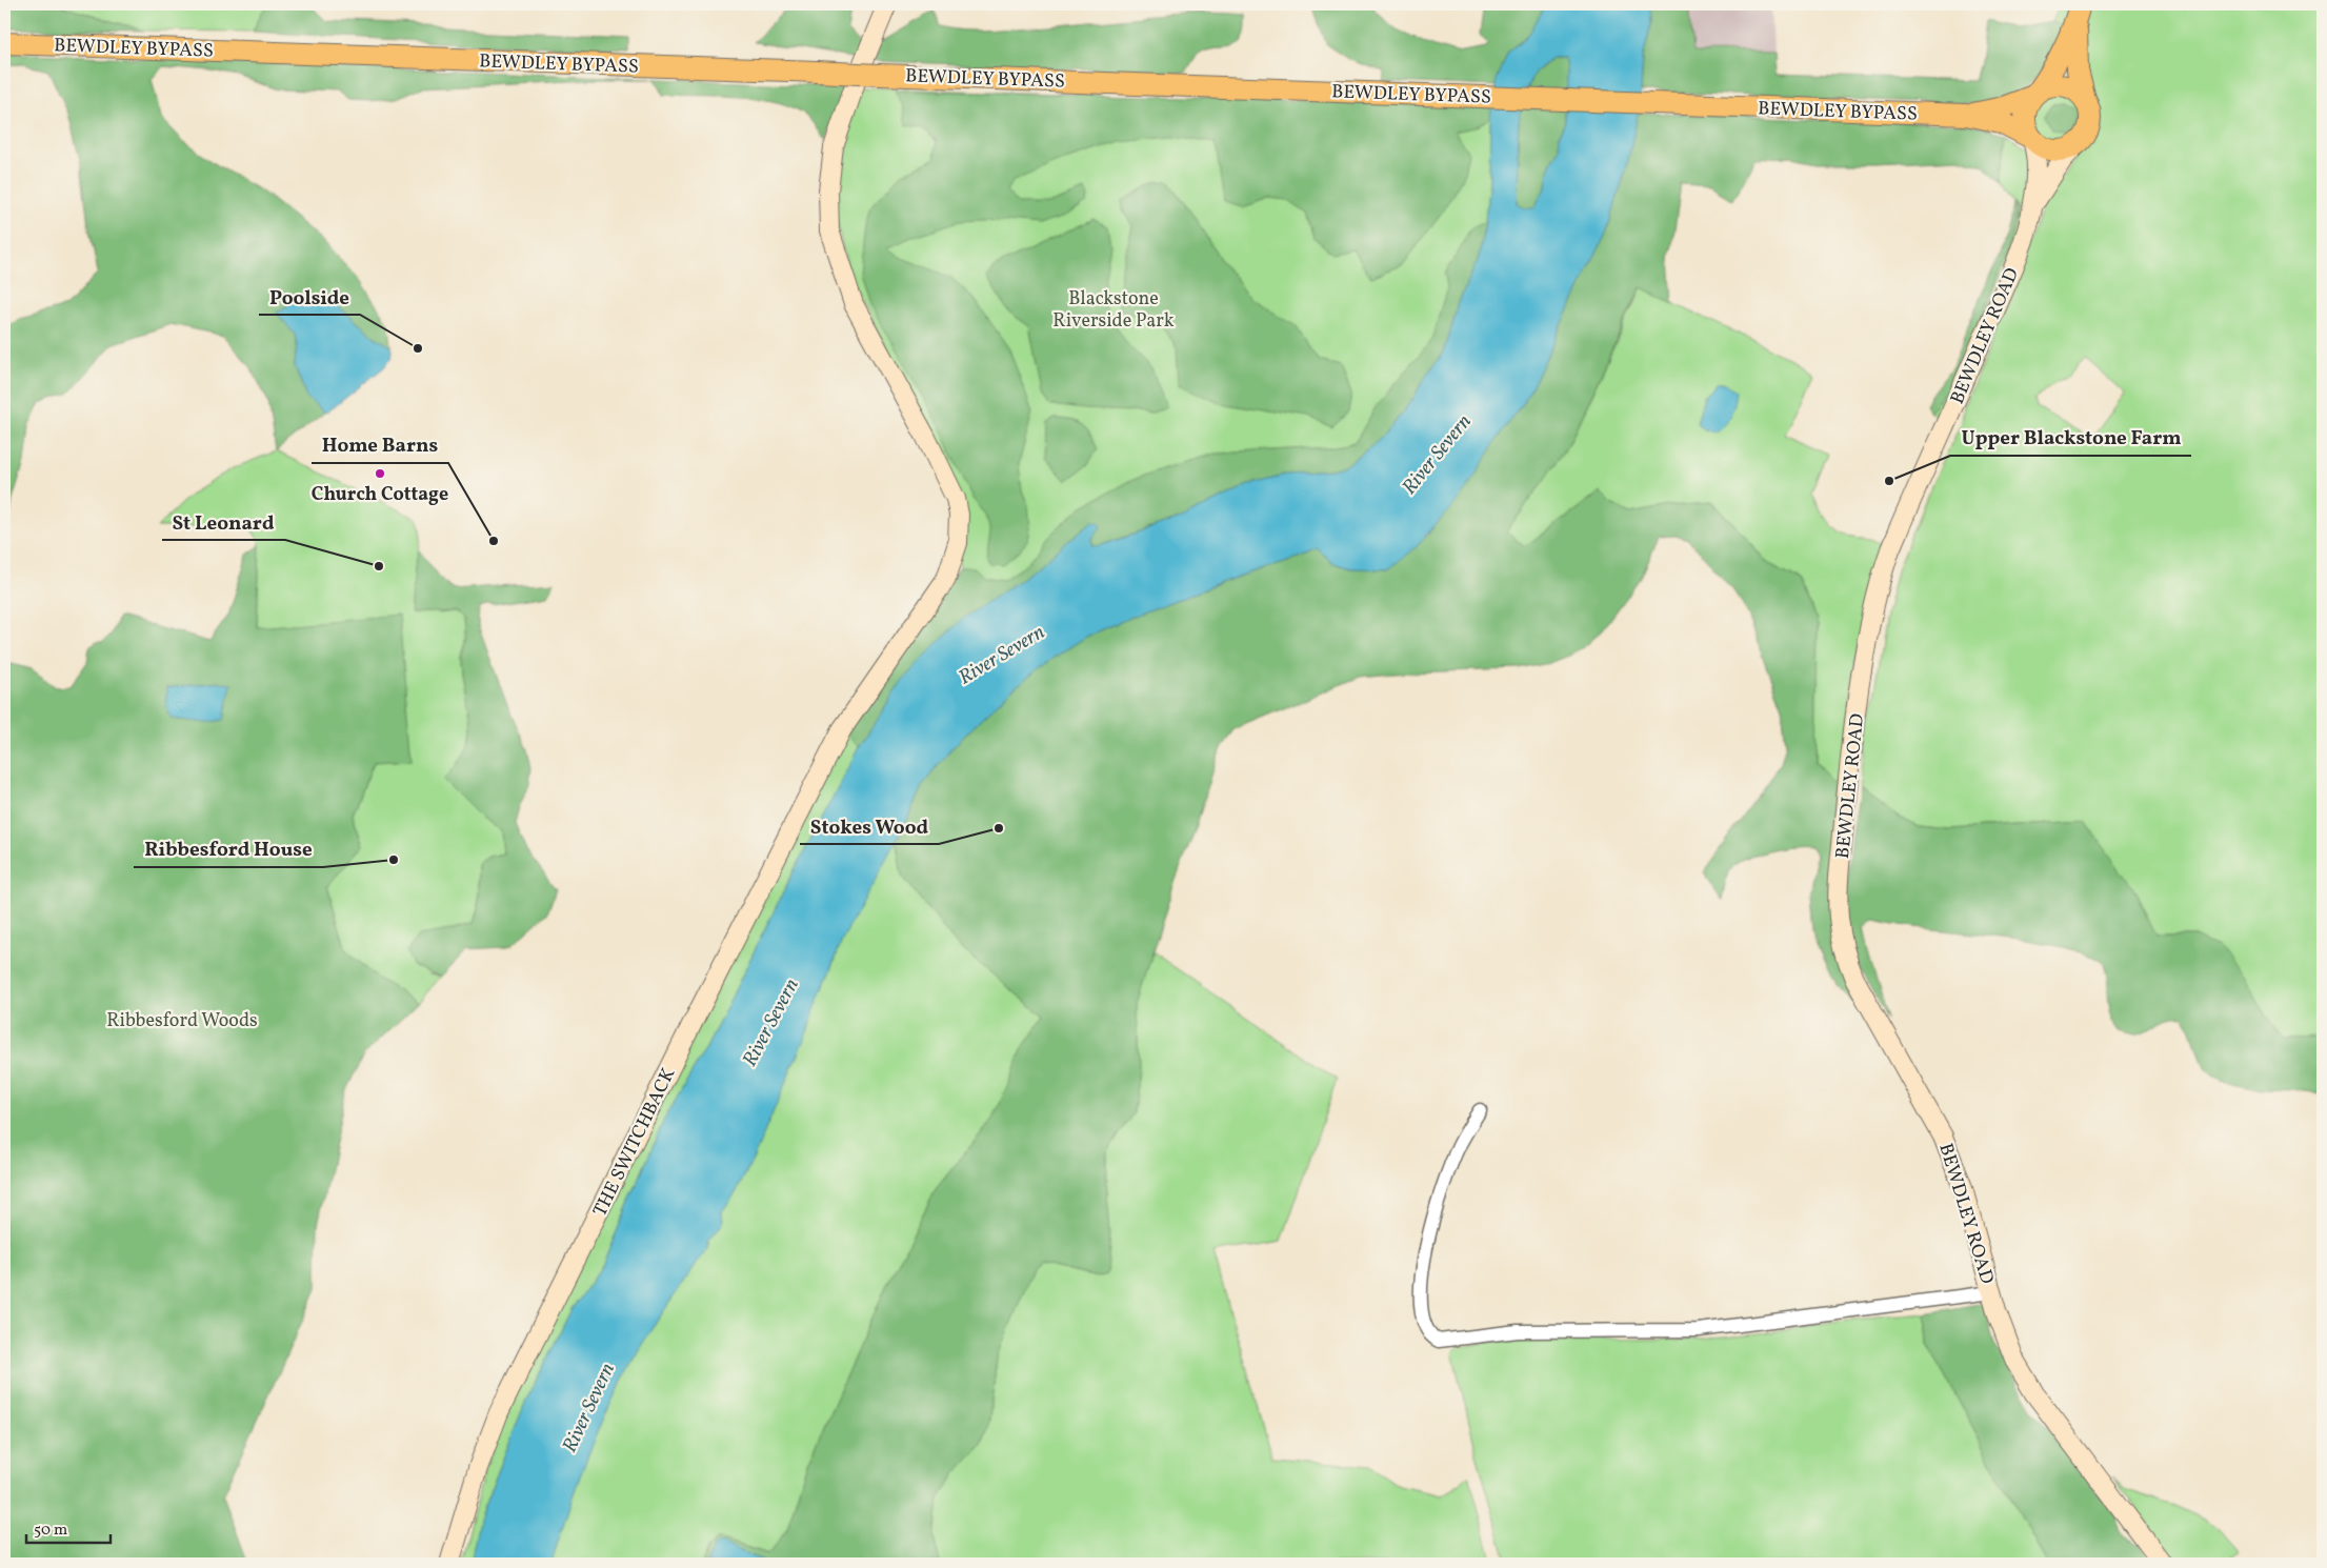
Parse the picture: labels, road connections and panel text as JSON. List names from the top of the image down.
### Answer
{
  "streets": {
    "highway": ["BEWDLEY BYPASS"],
    "main road": ["BEWDLEY ROAD", "THE SWITCHBACK"]
  },
  "crossings": [
    ["BEWDLEY BYPASS", "BEWDLEY ROAD"]
  ],
  "water": ["River Severn"],
  "parks": ["Blackstone Riverside Park", "Ribbesford Woods"],
  "places": [
    "Poolside",
    "Church Cottage",
    "Upper Blackstone Farm",
    "Home Barns",
    "St Leonard",
    "Stokes Wood",
    "Ribbesford House"
  ],
  "scale_bar": "50 m"
}
